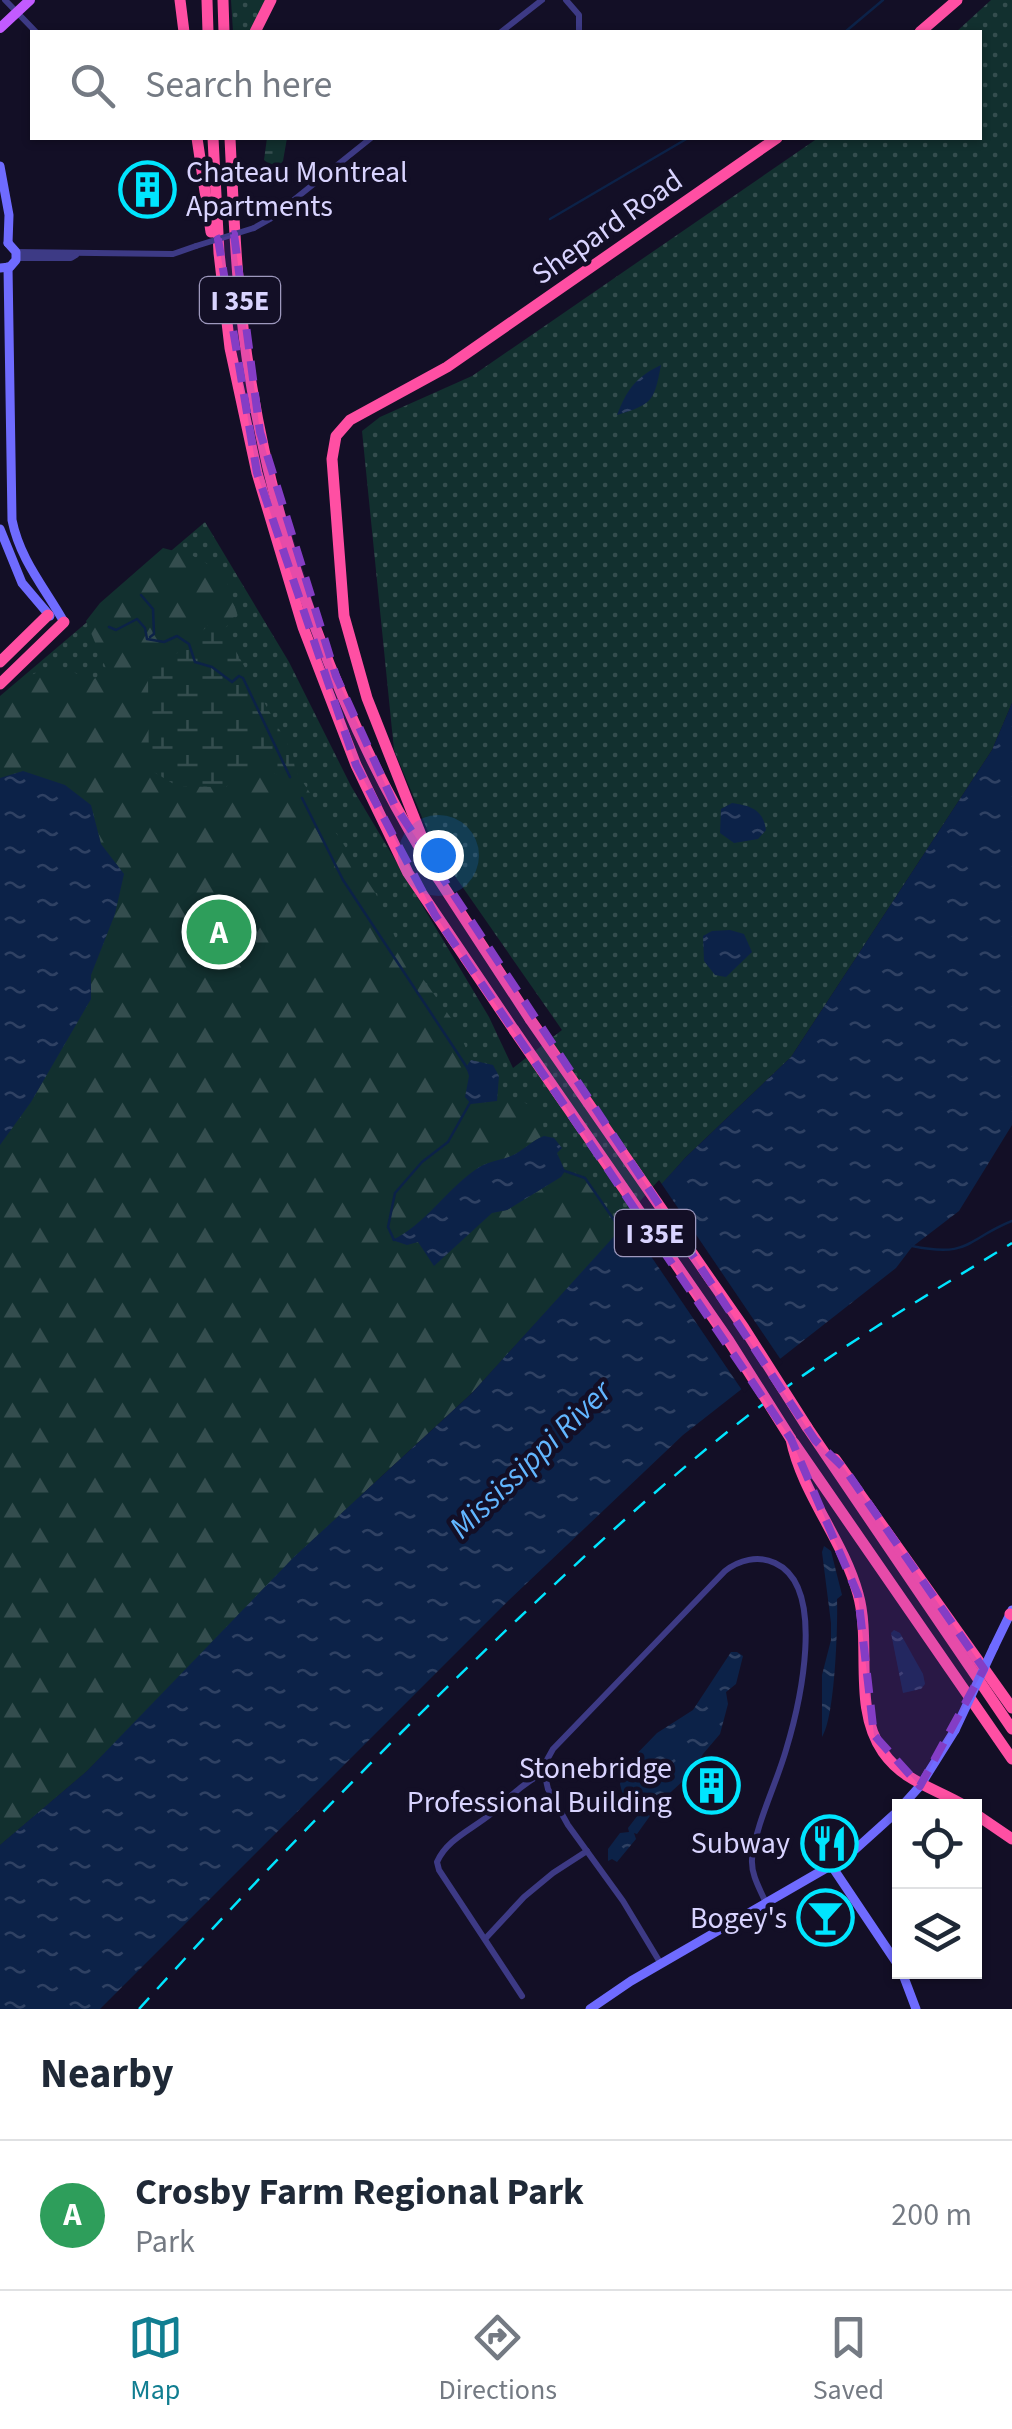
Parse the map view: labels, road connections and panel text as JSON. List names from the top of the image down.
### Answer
{
  "streets": {
    "highway": ["Shepard Road", "I 35E"]
  },
  "crossings": [
    ["Shepard Road", "I 35E"]
  ],
  "water": ["Mississippi River"],
  "places": {
    "building": ["Chateau Montreal Apartments", "Stonebridge Professional Building"],
    "restaurant": ["Subway"],
    "bar": ["Bogey's"]
  },
  "page": {
    "search": "Search here",
    "pins": "A",
    "heading": "Nearby",
    "list": [
      {
        "mark": "A",
        "name": "Crosby Farm Regional Park",
        "note": "Park",
        "value": "200 m"
      }
    ],
    "nav": ["Map", "Directions", "Saved"]
  }
}
